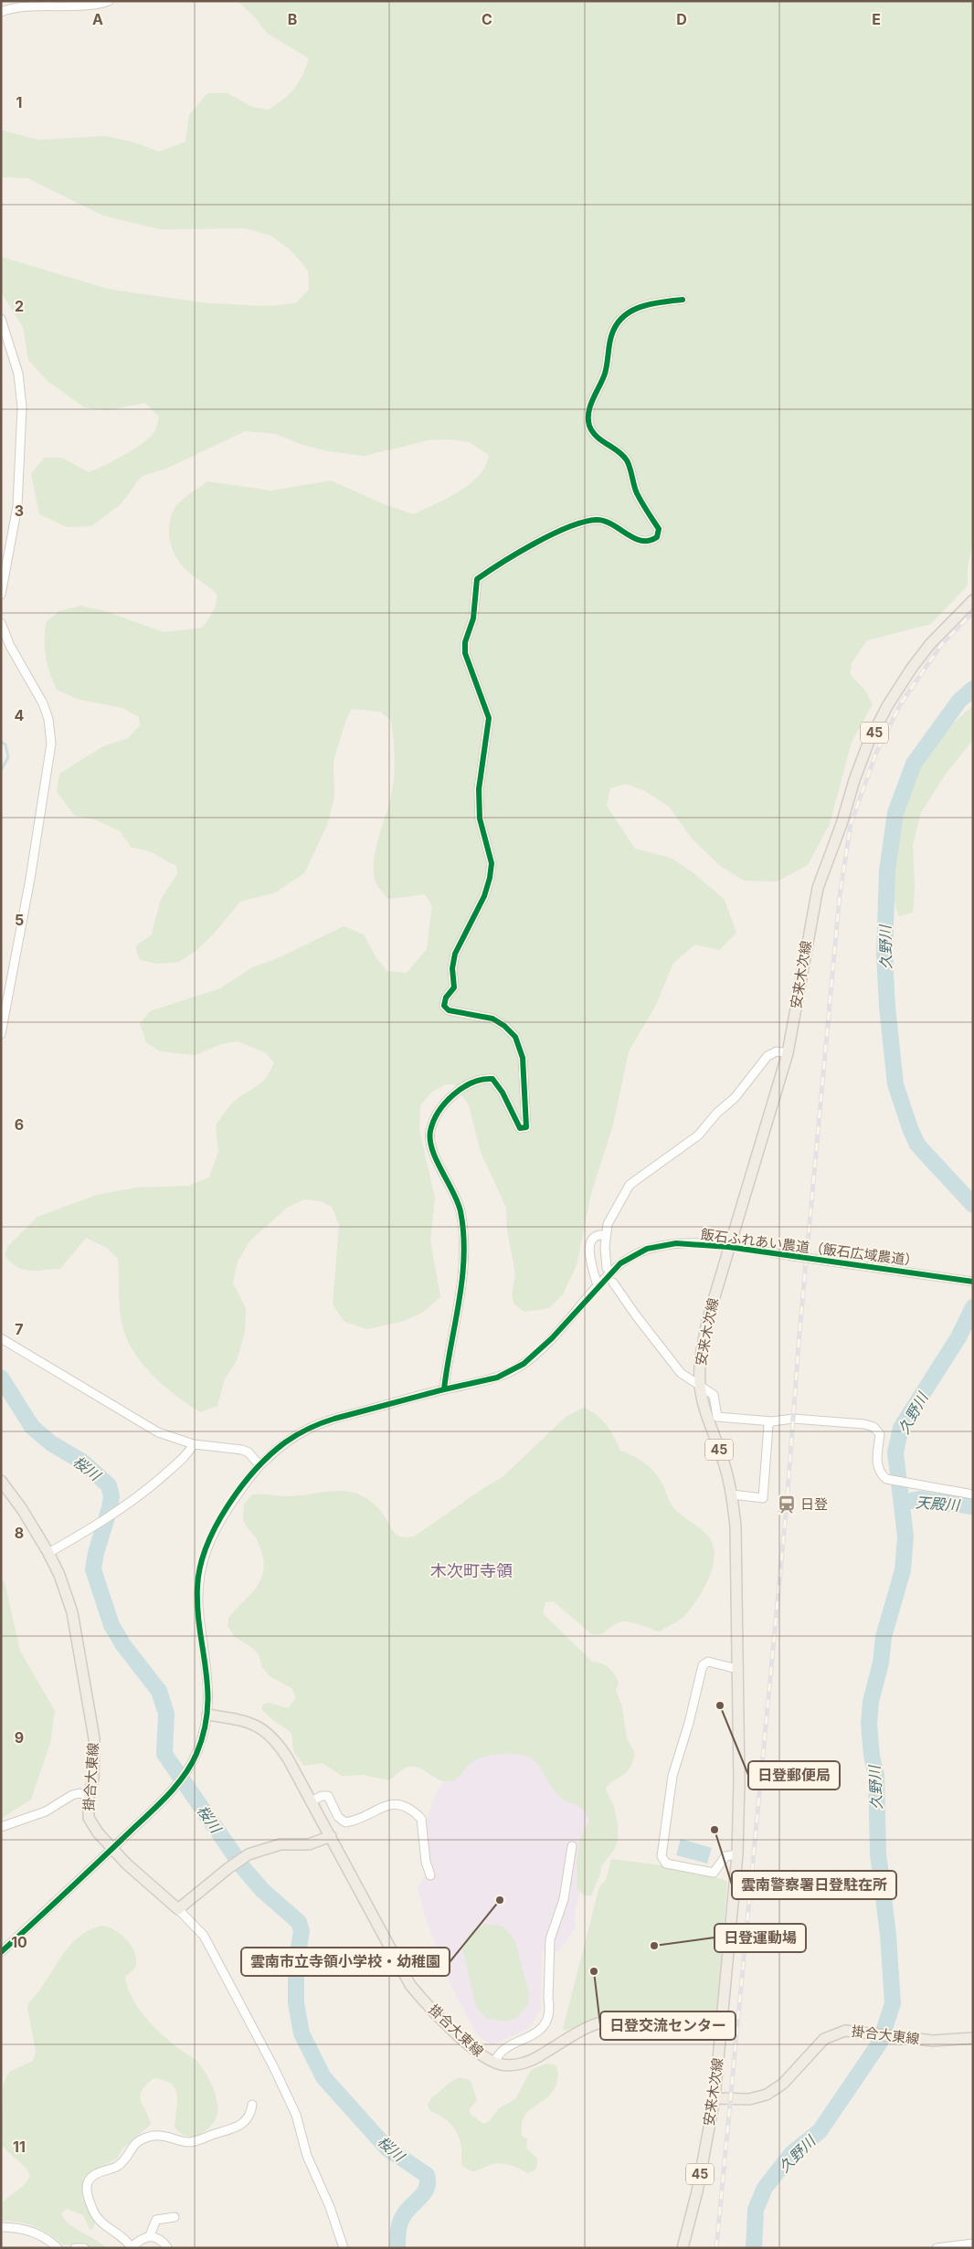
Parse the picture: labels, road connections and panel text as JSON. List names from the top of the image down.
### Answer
{
  "streets": {
    "main road": ["45", "安来木次線", "掛合大東線"],
    "street": ["飯石ふれあい農道（飯石広域農道）"]
  },
  "crossings": [
    ["安来木次線", "飯石ふれあい農道（飯石広域農道）"],
    ["安来木次線", "掛合大東線"],
    ["飯石ふれあい農道（飯石広域農道）", "掛合大東線"]
  ],
  "districts": ["木次町寺領"],
  "water": ["久野川", "桜川", "天殿川"],
  "places": {
    "station": ["日登"],
    "other": [
      "日登郵便局",
      "雲南警察署日登駐在所",
      "雲南市立寺領小学校・幼稚園",
      "日登運動場",
      "日登交流センター"
    ]
  },
  "grid": {
    "columns": [
      "A",
      "B",
      "C",
      "D",
      "E"
    ],
    "rows": [
      "1",
      "2",
      "3",
      "4",
      "5",
      "6",
      "7",
      "8",
      "9",
      "10",
      "11"
    ]
  }
}
